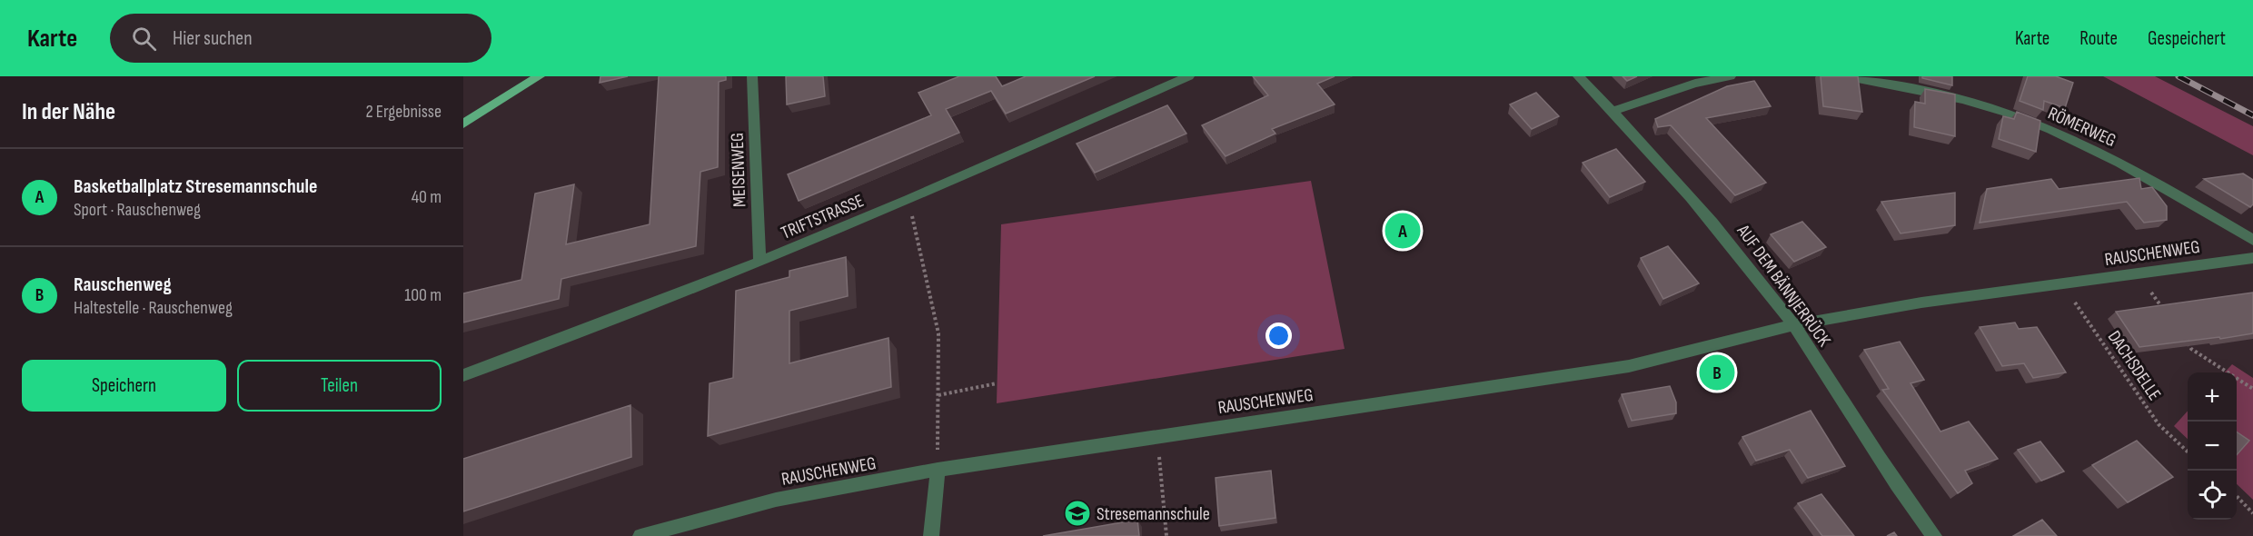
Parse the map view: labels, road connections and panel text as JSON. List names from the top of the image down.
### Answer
{
  "streets": {
    "street": [
      "RÖMERWEG",
      "MEISENWEG",
      "TRIFTSTRASSE",
      "RAUSCHENWEG",
      "AUF DEM BÄNNJERRÜCK"
    ],
    "path": ["DACHSDELLE"]
  },
  "crossings": [
    ["MEISENWEG", "TRIFTSTRASSE"],
    ["RAUSCHENWEG", "AUF DEM BÄNNJERRÜCK"],
    ["RAUSCHENWEG", "DACHSDELLE"]
  ],
  "places": {
    "school or university": ["Stresemannschule"]
  },
  "page": {
    "header": "Karte",
    "search": "Hier suchen",
    "nav": ["Karte", "Route", "Gespeichert"],
    "heading": ["In der Nähe", "2 Ergebnisse"],
    "list": [
      {
        "mark": "A",
        "name": "Basketballplatz Stresemannschule",
        "note": "Sport · Rauschenweg",
        "value": "40 m"
      },
      {
        "mark": "B",
        "name": "Rauschenweg",
        "note": "Haltestelle · Rauschenweg",
        "value": "100 m"
      }
    ],
    "pins": ["A", "B"],
    "buttons": ["Speichern", "Teilen"],
    "map_buttons": ["+", "−"]
  }
}
